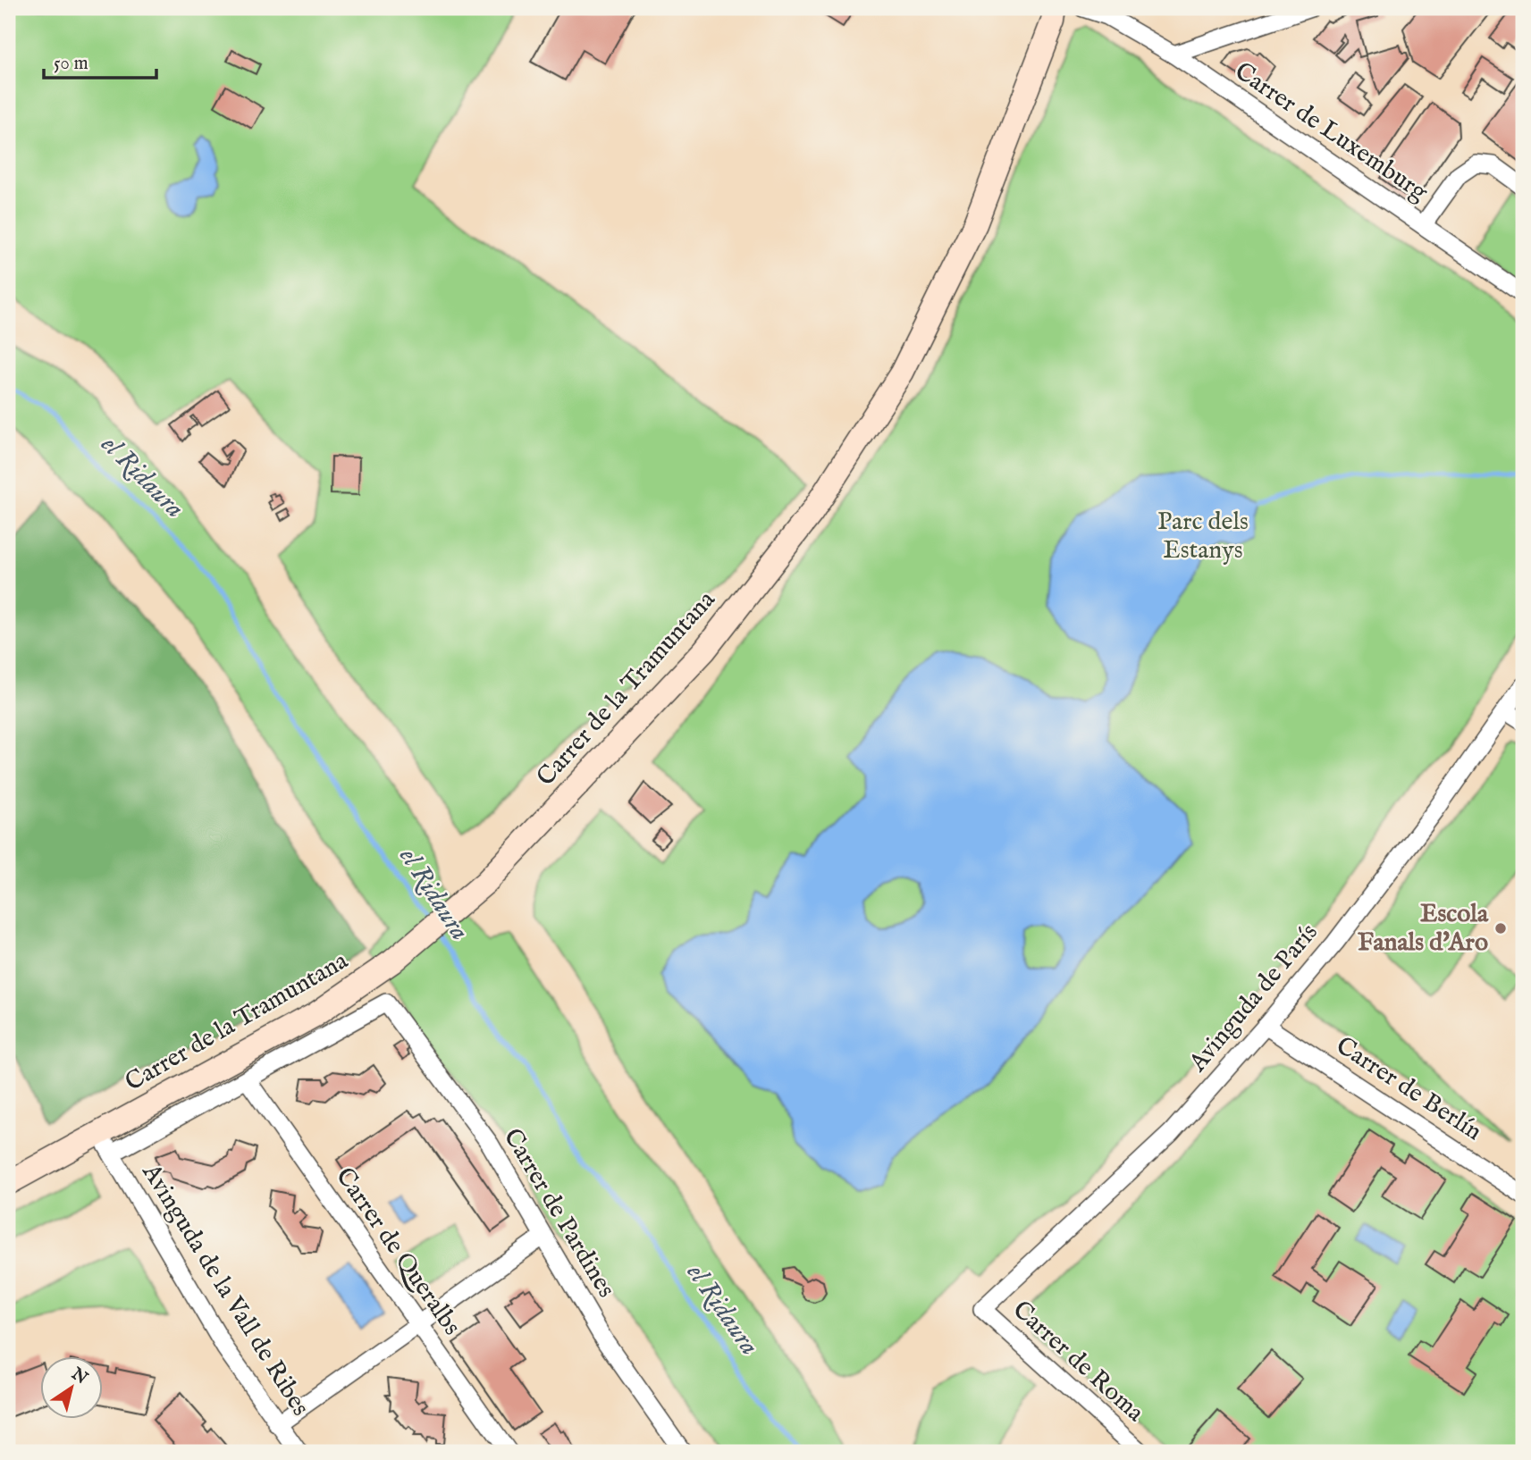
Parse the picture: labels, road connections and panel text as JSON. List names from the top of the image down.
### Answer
{
  "streets": {
    "main road": ["Carrer de la Tramuntana"],
    "street": [
      "Carrer de Luxemburg",
      "Avinguda de París",
      "Carrer de Berlín",
      "Carrer de Pardines",
      "Carrer de Queralbs",
      "Avinguda de la Vall de Ribes",
      "Carrer de Roma"
    ]
  },
  "crossings": [
    ["Carrer de la Tramuntana", "Avinguda de la Vall de Ribes"],
    ["Avinguda de París", "Carrer de Berlín"],
    ["Avinguda de París", "Carrer de Roma"],
    ["Carrer de Pardines", "Avinguda de la Vall de Ribes"],
    ["Carrer de Queralbs", "Avinguda de la Vall de Ribes"]
  ],
  "water": ["el Ridaura"],
  "parks": ["Parc dels Estanys"],
  "places": ["Escola Fanals d'Aro"],
  "scale_bar": "50 m",
  "north": "top right"
}
